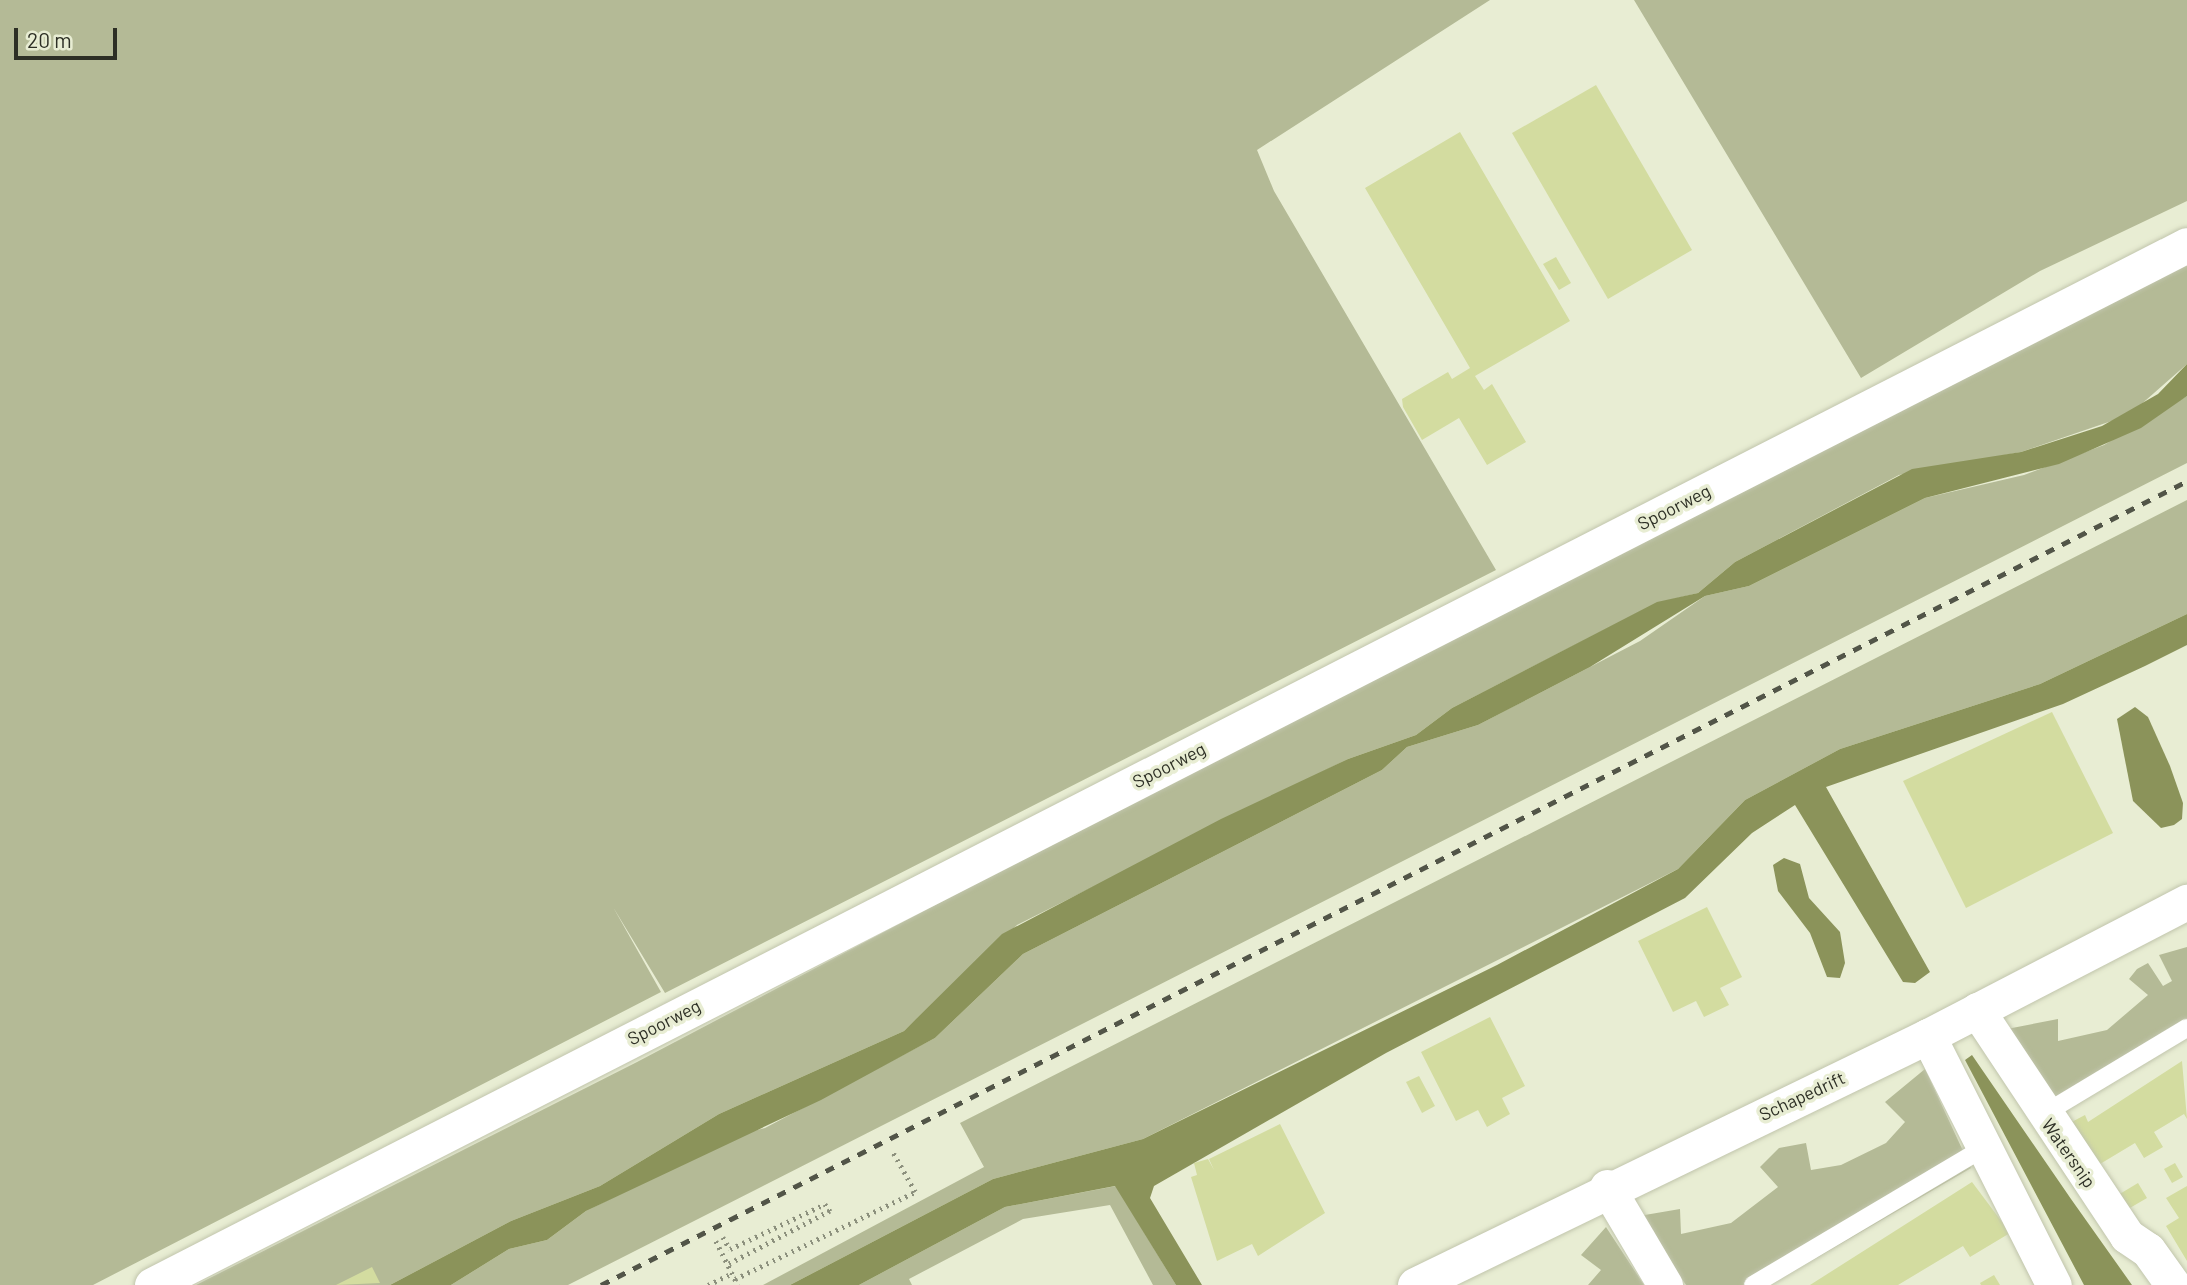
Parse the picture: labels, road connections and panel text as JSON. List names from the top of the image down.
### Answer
{
  "streets": {
    "street": ["Spoorweg", "Schapedrift", "Watersnip"]
  },
  "crossings": [
    ["Schapedrift", "Watersnip"]
  ],
  "scale_bar": "20 m"
}
